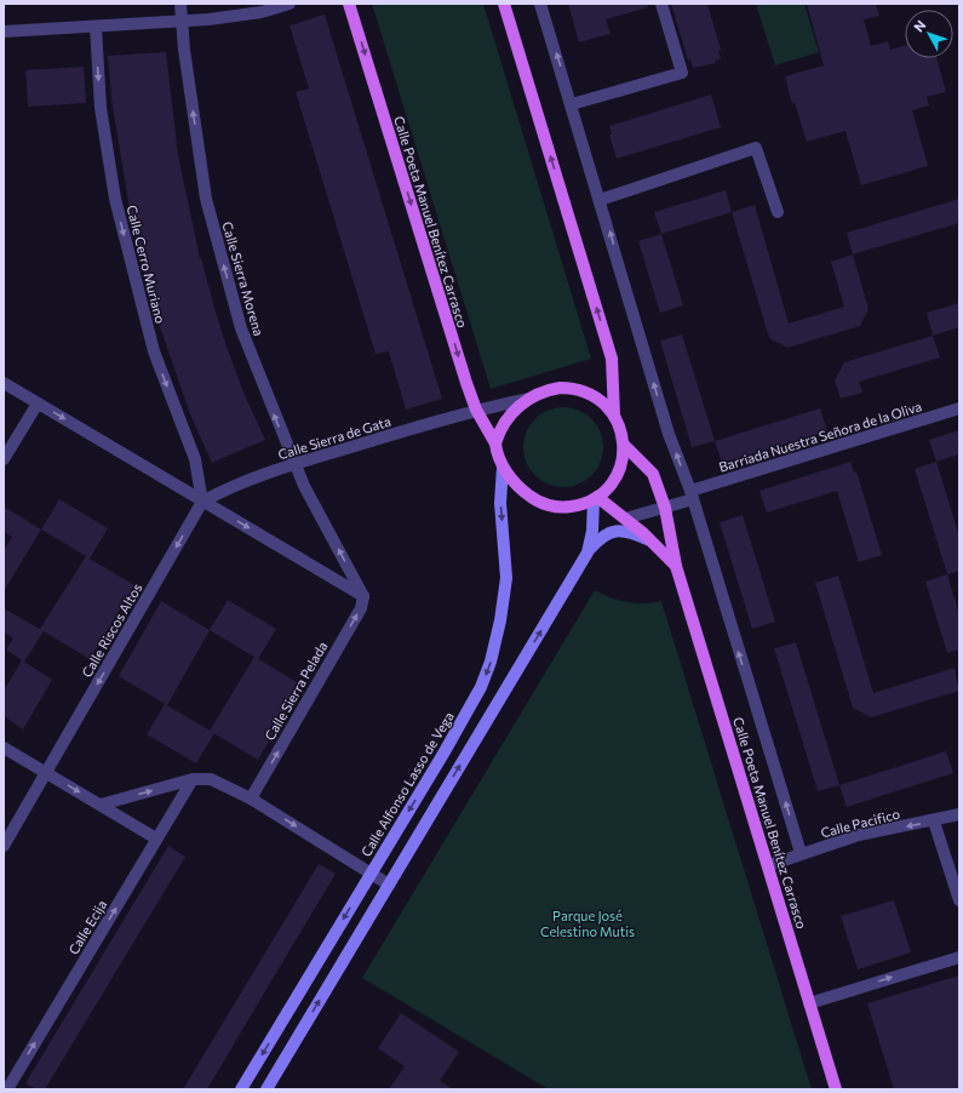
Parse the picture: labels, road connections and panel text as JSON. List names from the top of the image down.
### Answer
{
  "streets": {
    "main road": ["Calle Poeta Manuel Benítez Carrasco", "Calle Alfonso Lasso de Vega"],
    "street": [
      "Calle Cerro Muriano",
      "Calle Sierra Morena",
      "Barriada Nuestra Señora de la Oliva",
      "Calle Sierra de Gata",
      "Calle Riscos Altos",
      "Calle Sierra Pelada",
      "Calle Pacifico",
      "Calle Ecija"
    ]
  },
  "crossings": [
    ["Calle Poeta Manuel Benítez Carrasco", "Barriada Nuestra Señora de la Oliva"],
    ["Calle Poeta Manuel Benítez Carrasco", "Calle Sierra de Gata"],
    ["Calle Poeta Manuel Benítez Carrasco", "Calle Alfonso Lasso de Vega"],
    ["Calle Poeta Manuel Benítez Carrasco", "Calle Pacifico"],
    ["Calle Cerro Muriano", "Calle Sierra de Gata"],
    ["Calle Cerro Muriano", "Calle Riscos Altos"],
    ["Calle Sierra Morena", "Calle Sierra de Gata"],
    ["Calle Sierra Morena", "Calle Sierra Pelada"],
    ["Calle Sierra de Gata", "Calle Riscos Altos"],
    ["Calle Sierra de Gata", "Calle Alfonso Lasso de Vega"]
  ],
  "one_way": [
    "Calle Cerro Muriano",
    "Calle Sierra Morena",
    "Calle Riscos Altos",
    "Calle Sierra Pelada",
    "Calle Pacifico",
    "Calle Ecija"
  ],
  "parks": ["Parque José Celestino Mutis"],
  "north": "top left"
}
